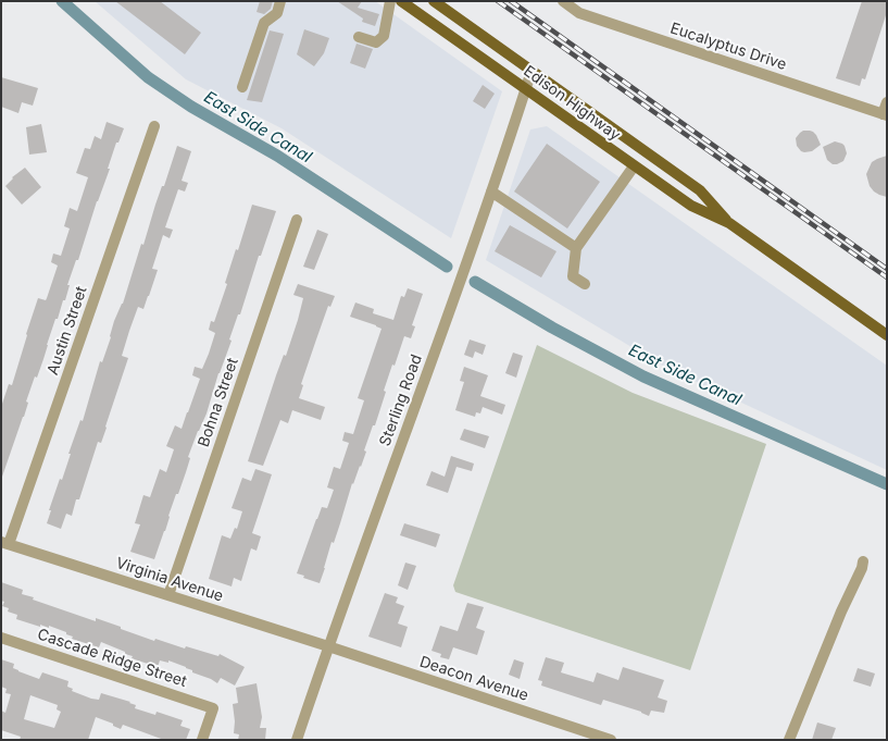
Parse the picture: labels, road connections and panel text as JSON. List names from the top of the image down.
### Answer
{
  "streets": {
    "main road": ["Edison Highway"],
    "street": [
      "Eucalyptus Drive",
      "Austin Street",
      "Sterling Road",
      "Bohna Street",
      "Virginia Avenue",
      "Cascade Ridge Street",
      "Deacon Avenue"
    ]
  },
  "crossings": [
    ["Edison Highway", "Sterling Road"],
    ["Austin Street", "Virginia Avenue"],
    ["Sterling Road", "Virginia Avenue"],
    ["Sterling Road", "Deacon Avenue"],
    ["Bohna Street", "Virginia Avenue"],
    ["Virginia Avenue", "Deacon Avenue"]
  ],
  "water": ["East Side Canal"]
}
